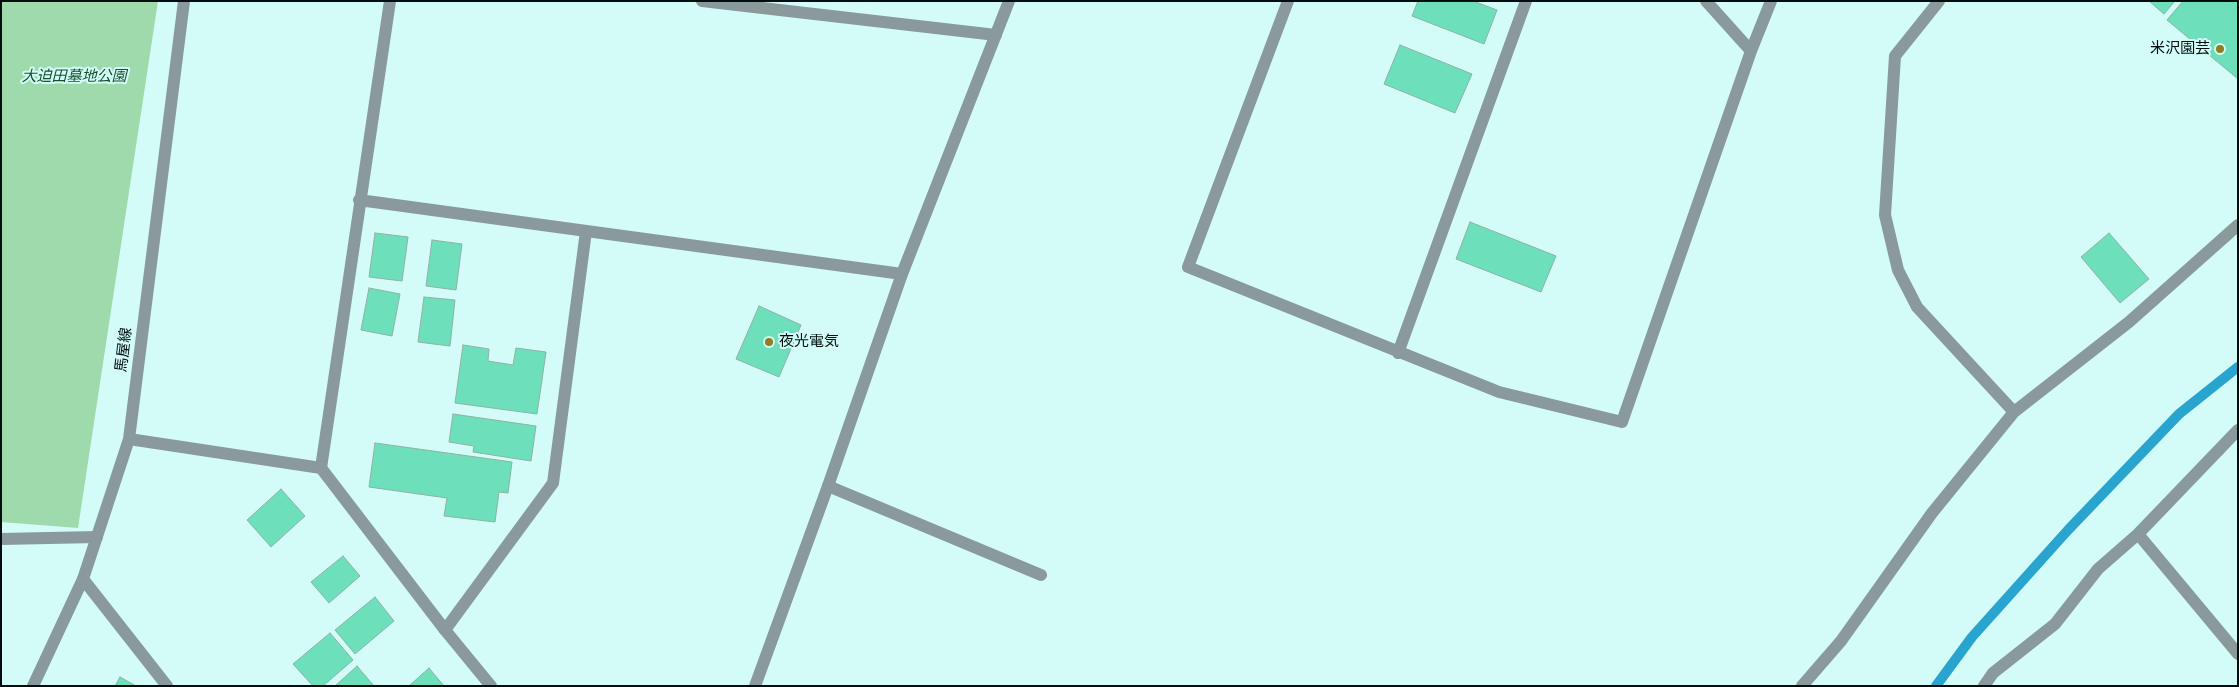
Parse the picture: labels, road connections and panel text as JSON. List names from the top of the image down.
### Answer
{
  "streets": {
    "street": ["馬屋線"]
  },
  "parks": ["大迫田墓地公園"],
  "places": ["米沢園芸", "夜光電気"]
}
